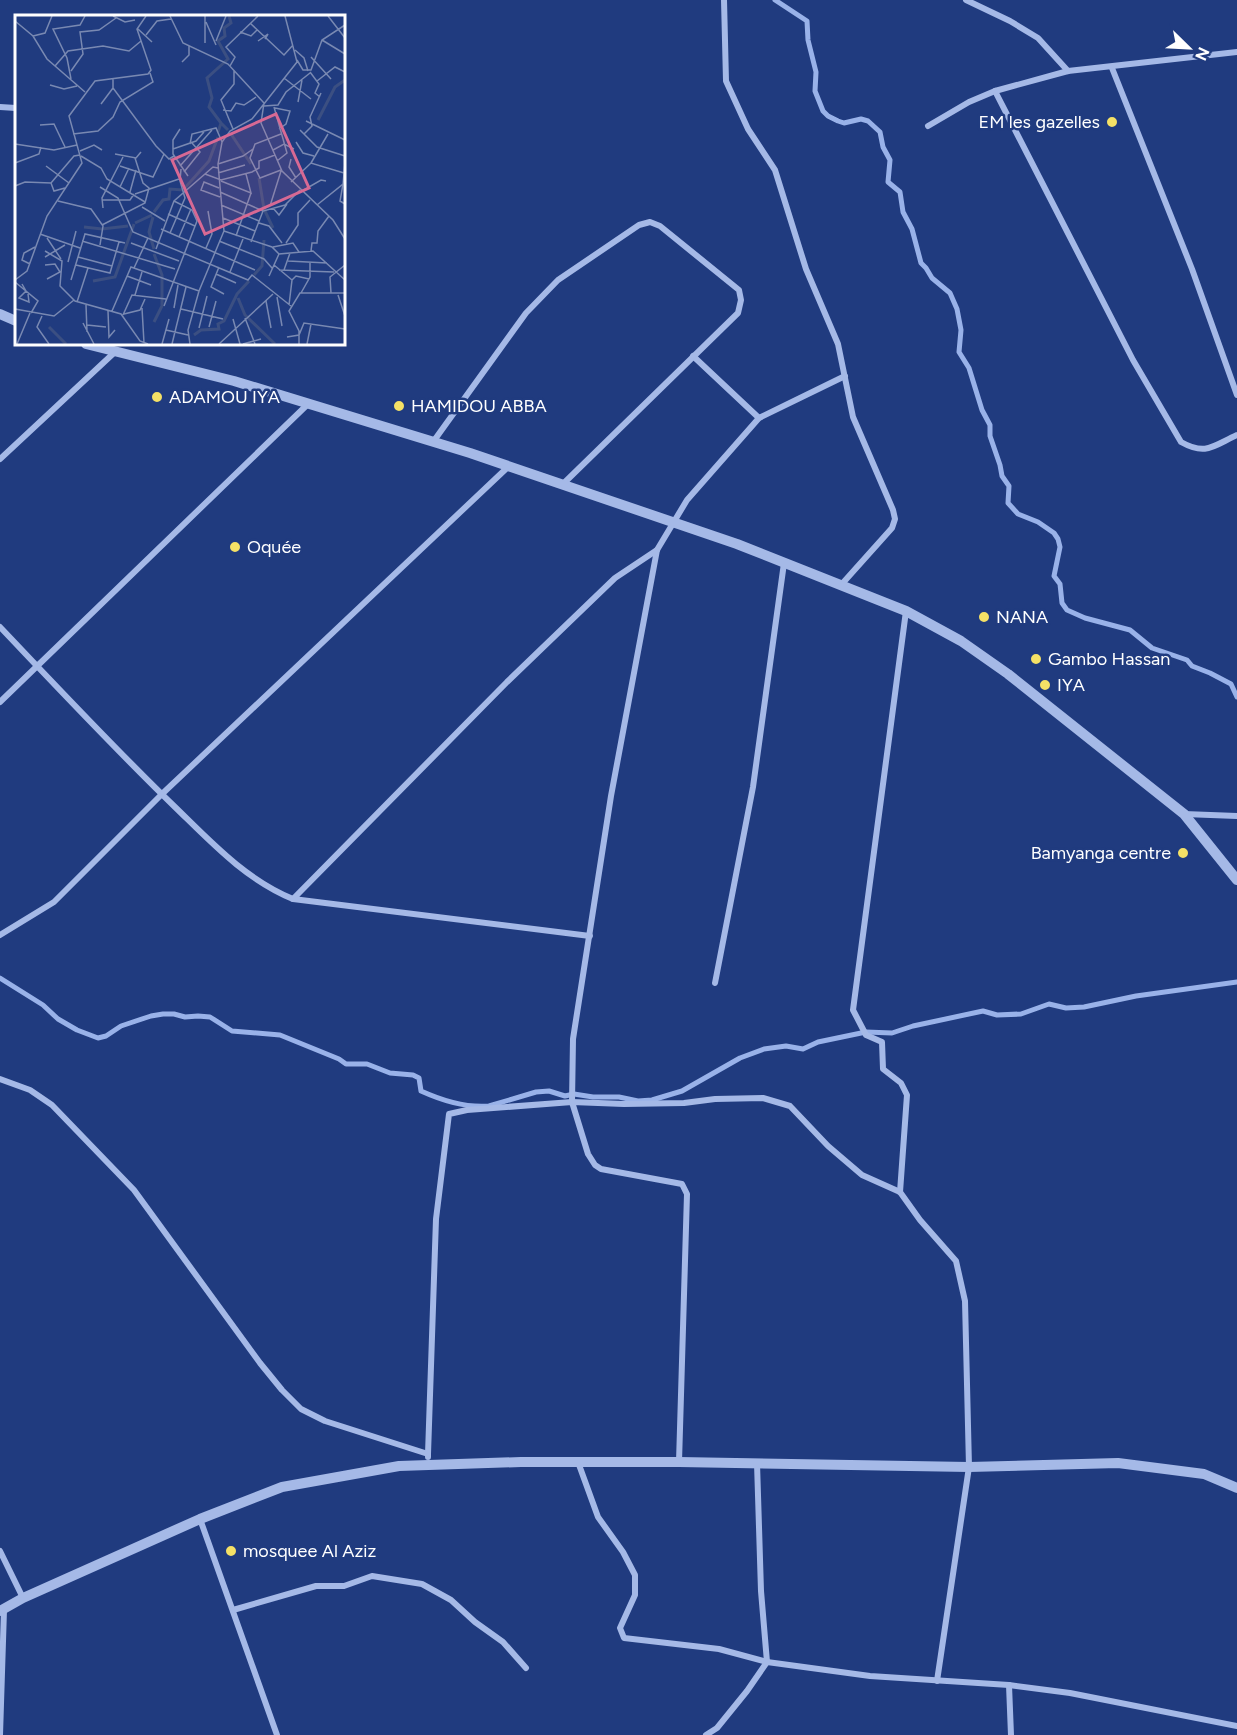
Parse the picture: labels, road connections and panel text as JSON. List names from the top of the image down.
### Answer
{
  "places": [
    "EM les gazelles",
    "ADAMOU IYA",
    "HAMIDOU ABBA",
    "Oquée",
    "NANA",
    "Gambo Hassan",
    "IYA",
    "Bamyanga centre",
    "mosquee Al Aziz"
  ],
  "north": "bottom right"
}
